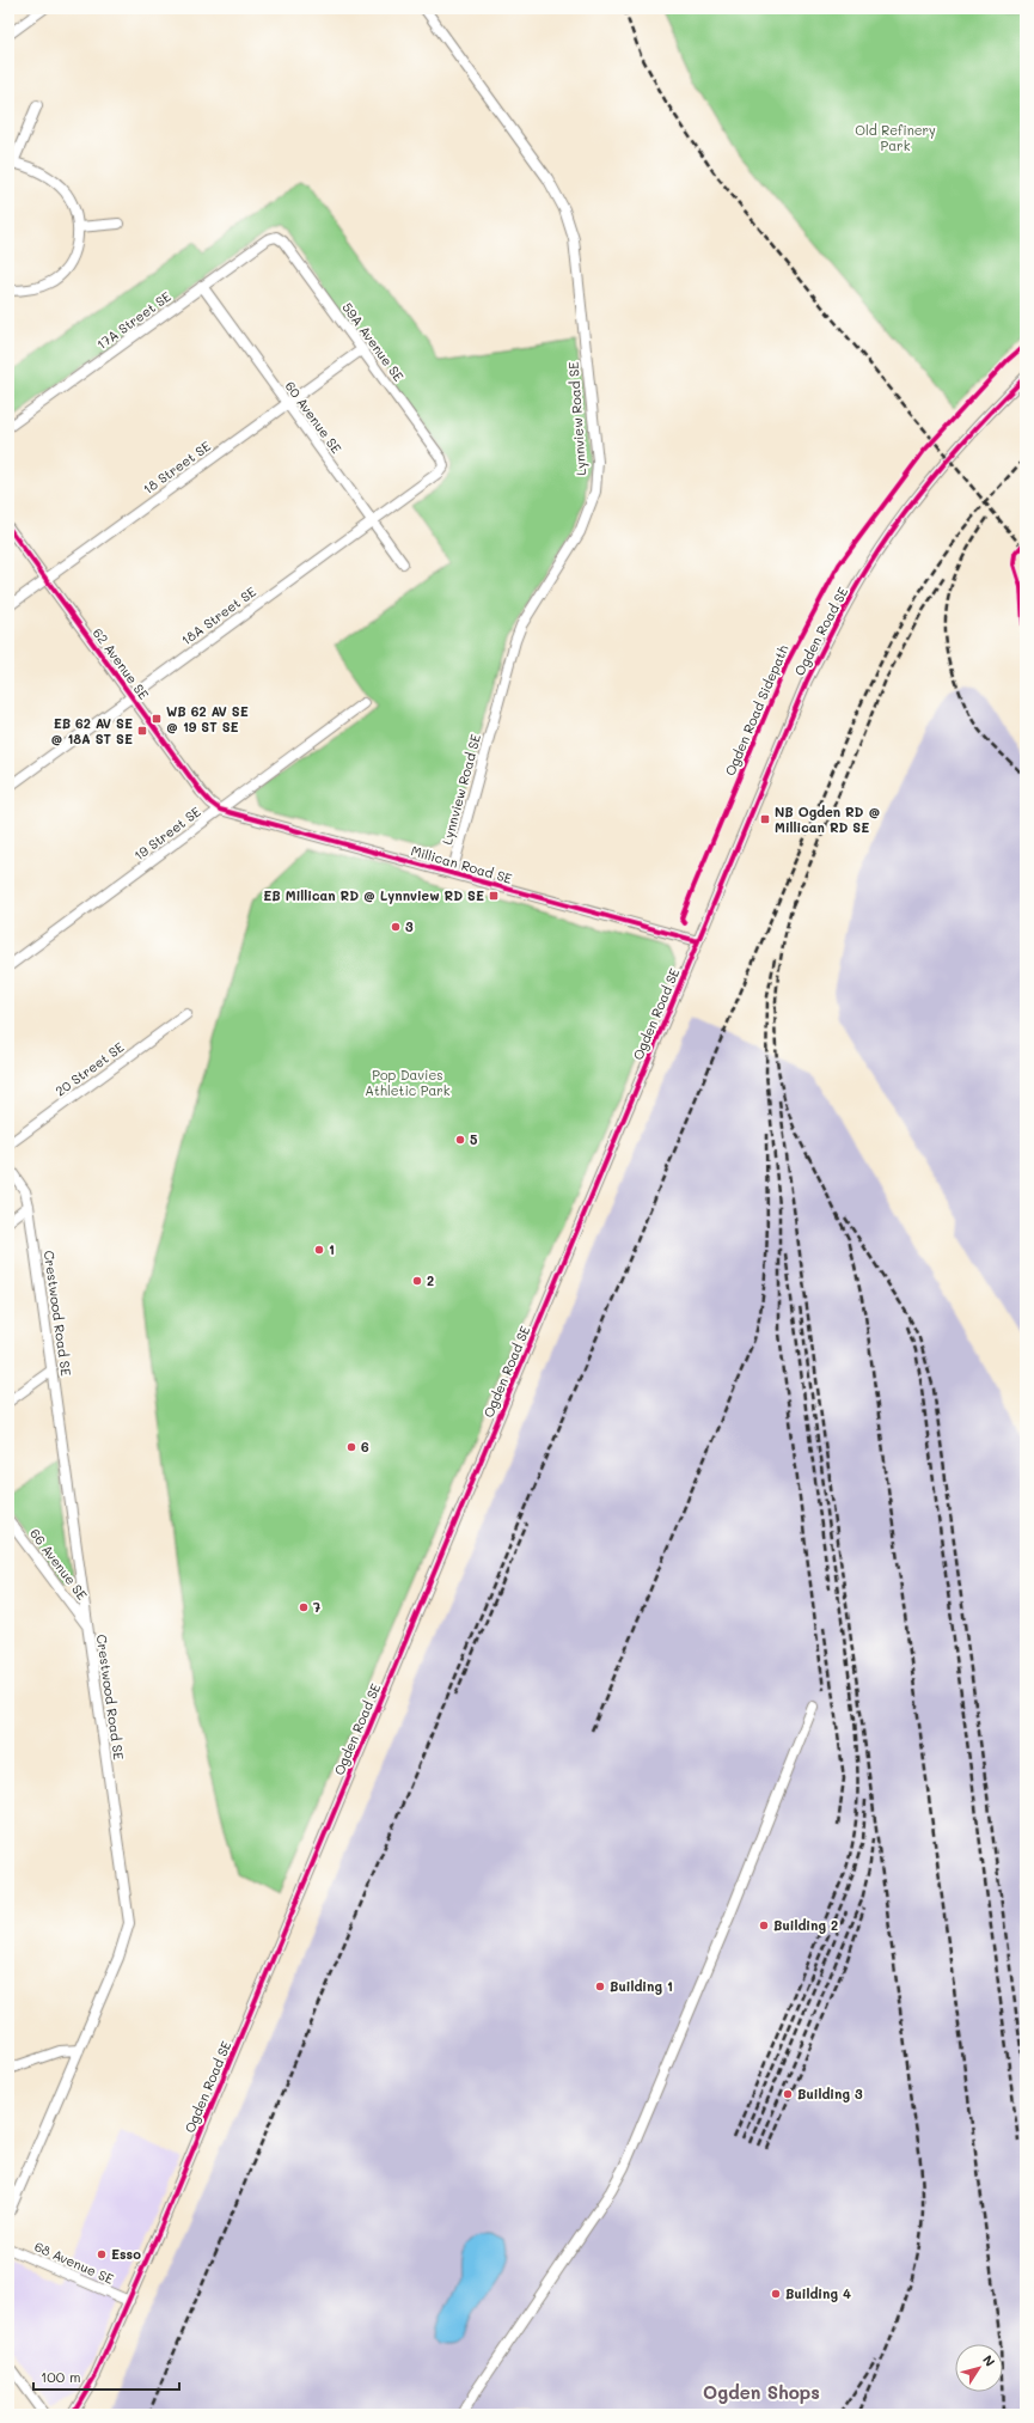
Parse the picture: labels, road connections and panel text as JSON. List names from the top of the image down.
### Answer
{
  "streets": {
    "street": [
      "17A Street SE",
      "59A Avenue SE",
      "60 Avenue SE",
      "Lynnview Road SE",
      "18 Street SE",
      "18A Street SE",
      "Ogden Road SE",
      "62 Avenue SE",
      "19 Street SE",
      "Millican Road SE",
      "20 Street SE",
      "Crestwood Road SE",
      "66 Avenue SE",
      "68 Avenue SE"
    ],
    "cycle path": ["Ogden Road Sidepath"]
  },
  "crossings": [
    ["17A Street SE", "59A Avenue SE"],
    ["17A Street SE", "60 Avenue SE"],
    ["59A Avenue SE", "18 Street SE"],
    ["59A Avenue SE", "18A Street SE"],
    ["60 Avenue SE", "18 Street SE"],
    ["60 Avenue SE", "18A Street SE"],
    ["Lynnview Road SE", "Millican Road SE"],
    ["18 Street SE", "62 Avenue SE"],
    ["18A Street SE", "62 Avenue SE"],
    ["Ogden Road SE", "Millican Road SE"],
    ["Ogden Road SE", "68 Avenue SE"],
    ["62 Avenue SE", "19 Street SE"],
    ["62 Avenue SE", "Millican Road SE"],
    ["19 Street SE", "Millican Road SE"],
    ["Crestwood Road SE", "66 Avenue SE"]
  ],
  "districts": ["Ogden Shops"],
  "parks": ["Old Refinery Park", "Pop Davies Athletic Park"],
  "places": {
    "transit": [
      "WB 62 AV SE @ 19 ST SE",
      "EB 62 AV SE @ 18A ST SE",
      "NB Ogden RD @ Millican RD SE",
      "EB Millican RD @ Lynnview RD SE"
    ],
    "other": [
      "3",
      "5",
      "1",
      "2",
      "6",
      "7",
      "Building 2",
      "Building 1",
      "Building 3",
      "Esso",
      "Building 4"
    ]
  },
  "scale_bar": "100 m",
  "north": "top right"
}
